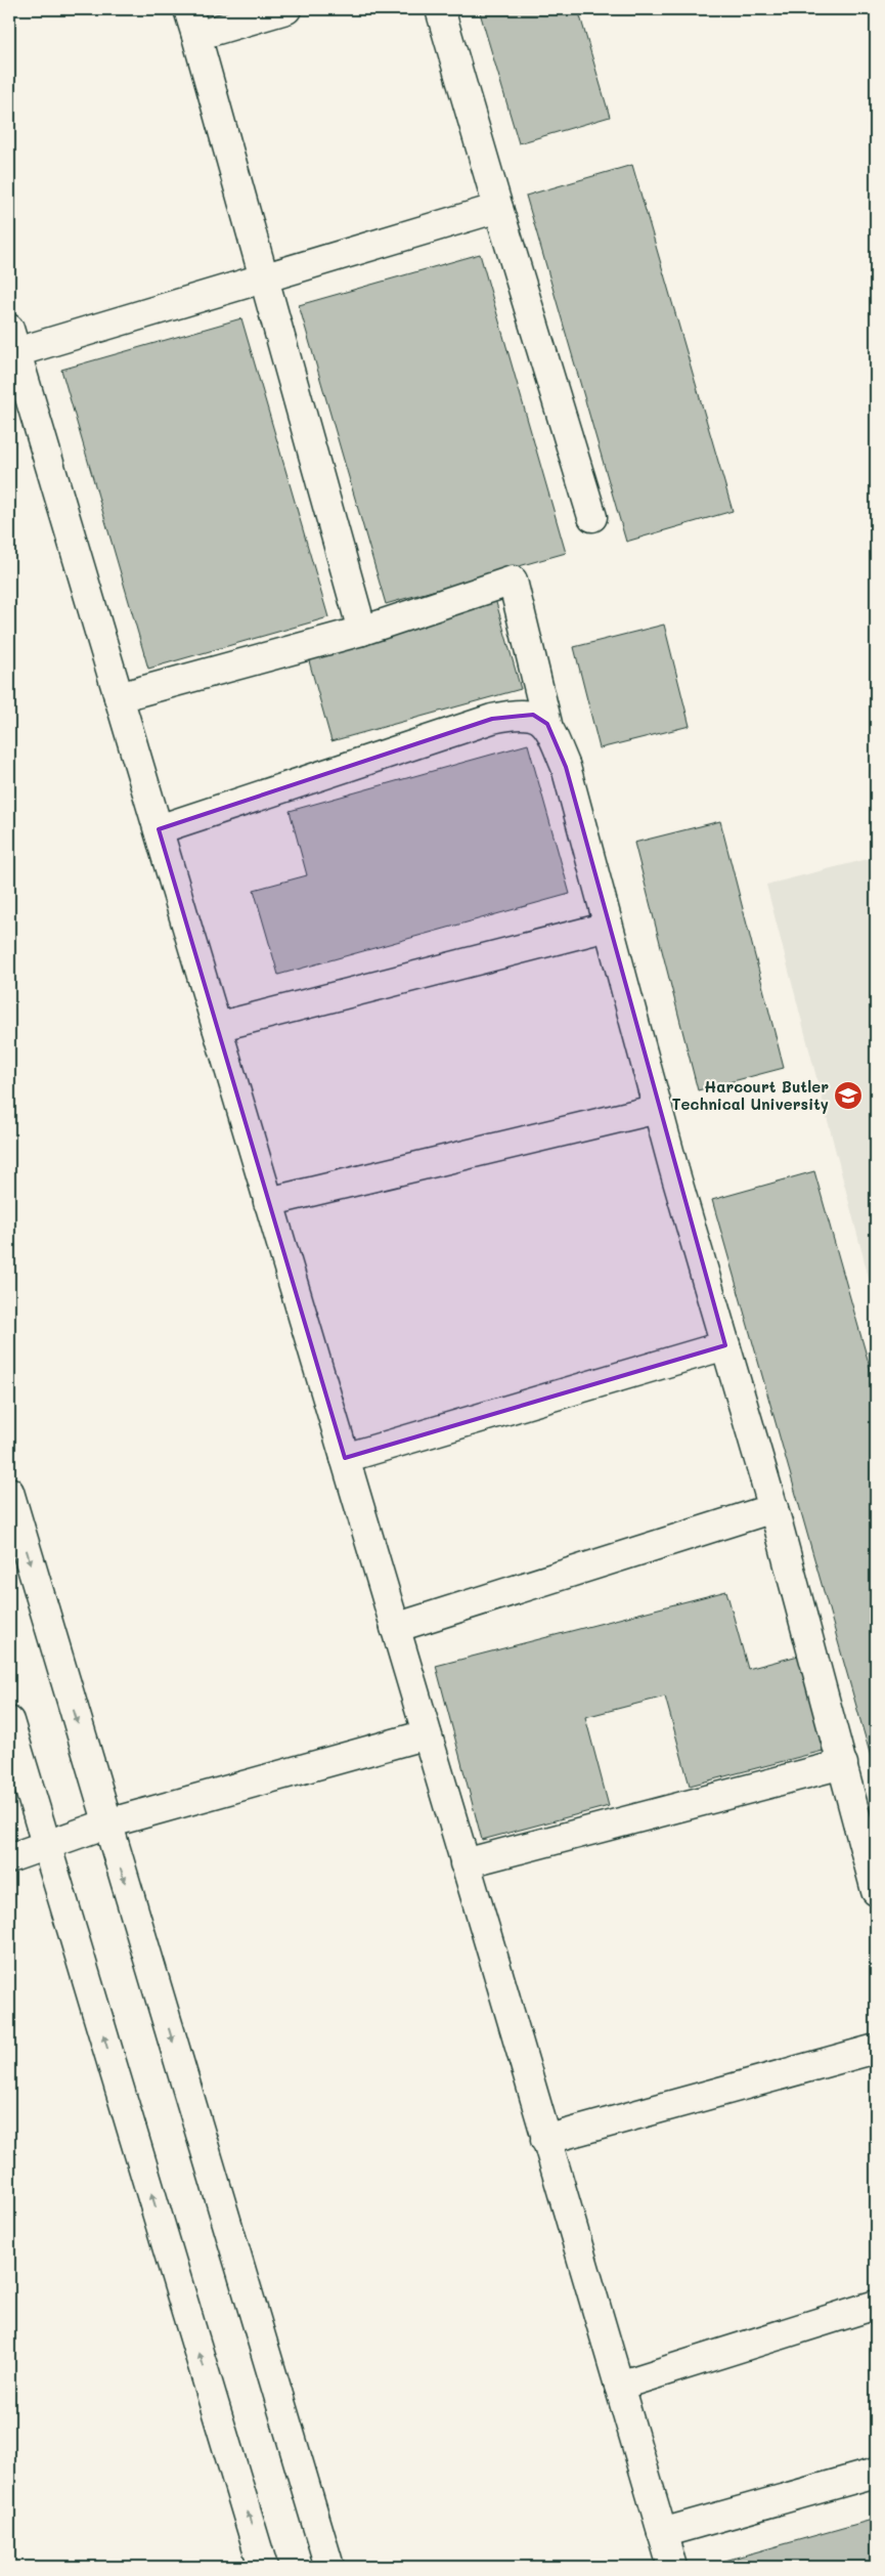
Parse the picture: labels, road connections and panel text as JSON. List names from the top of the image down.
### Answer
{
  "places": {
    "school or university": ["Harcourt Butler Technical University"]
  }
}
